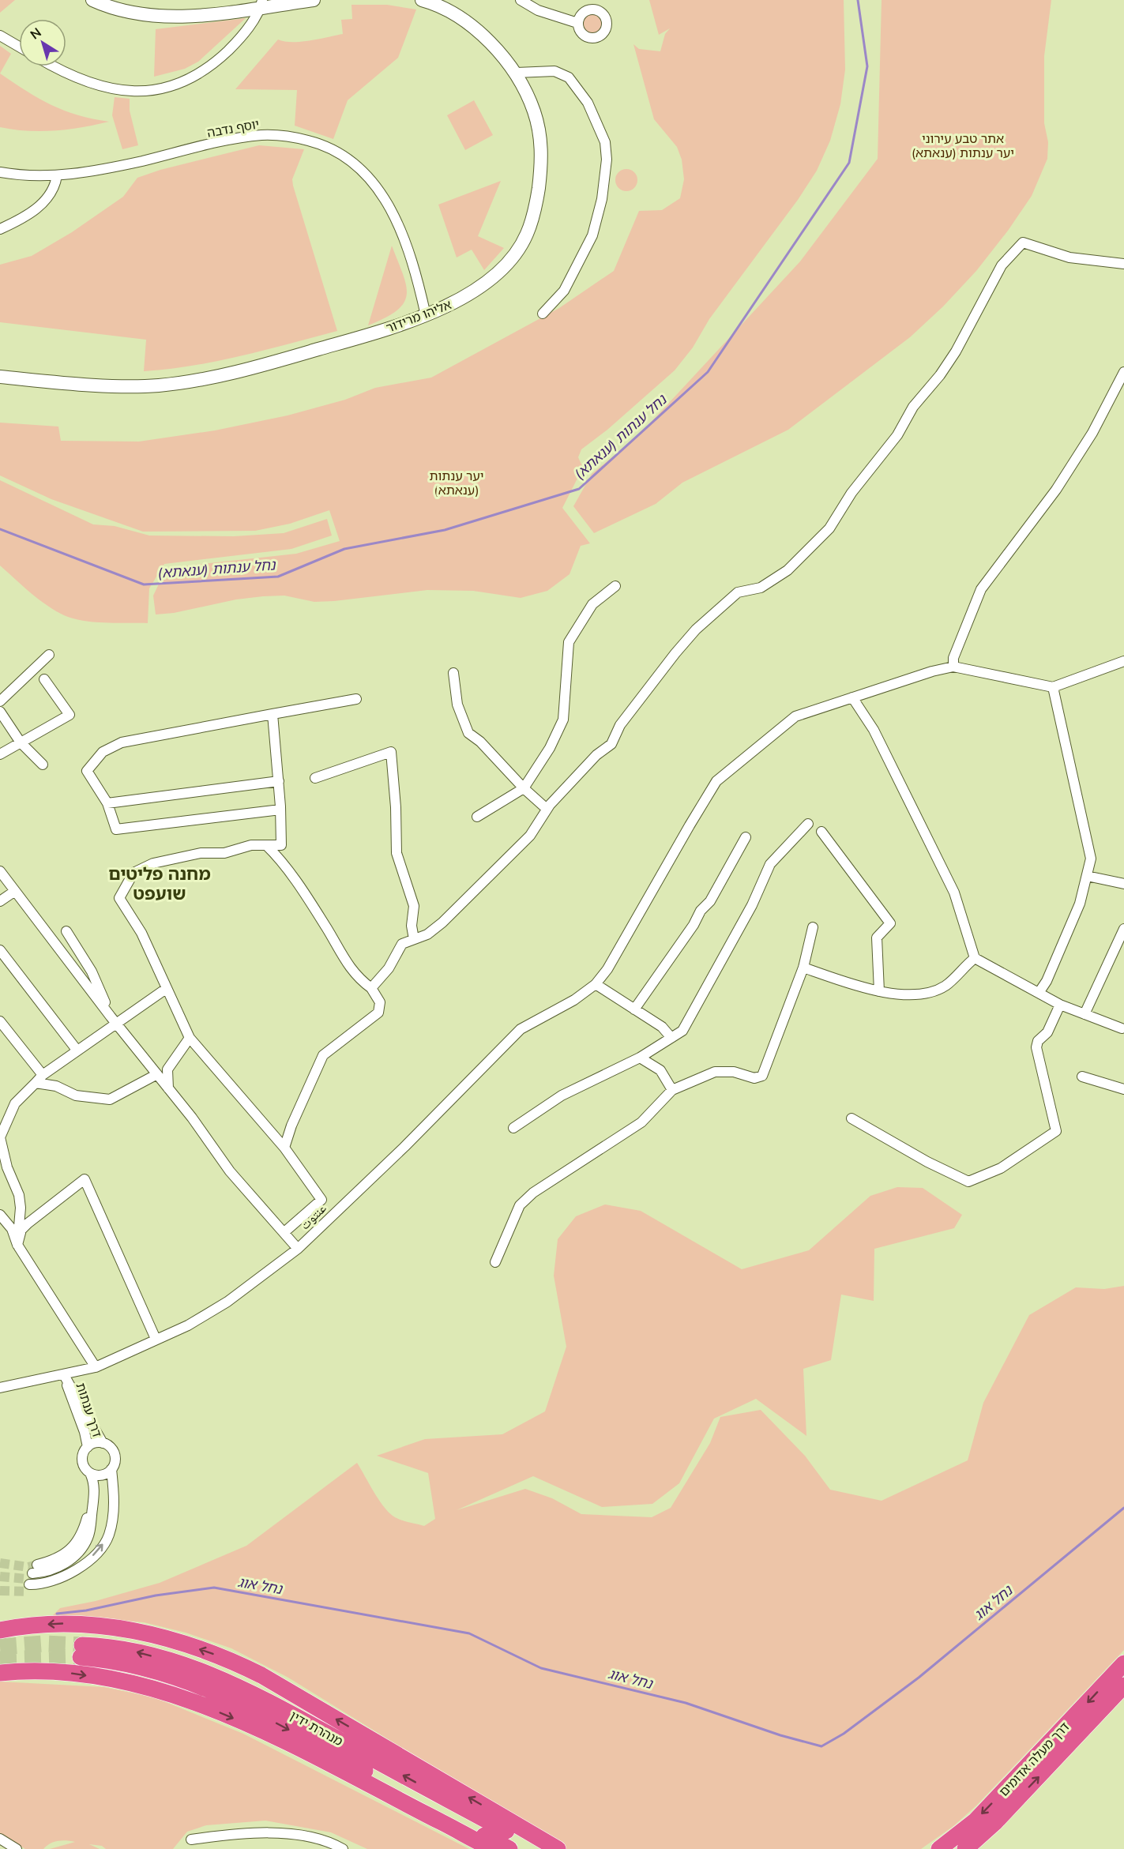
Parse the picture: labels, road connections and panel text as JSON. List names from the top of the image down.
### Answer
{
  "streets": {
    "highway": ["מנהרת ידין", "דרך מעלה אדומים"],
    "street": [
      "יוסף נדבה",
      "אליהו מרידור",
      "عنتوت",
      "דרך ענתות"
    ]
  },
  "crossings": [
    ["יוסף נדבה", "אליהו מרידור"],
    ["عنتوت", "דרך ענתות"]
  ],
  "districts": ["מחנה פליטים שועפט"],
  "water": ["נחל ענתות (ענאתא)", "נחל אוג"],
  "parks": ["אתר טבע עירוני יער ענתות (ענאתא)", "יער ענתות (ענאתא)"],
  "north": "top left"
}
